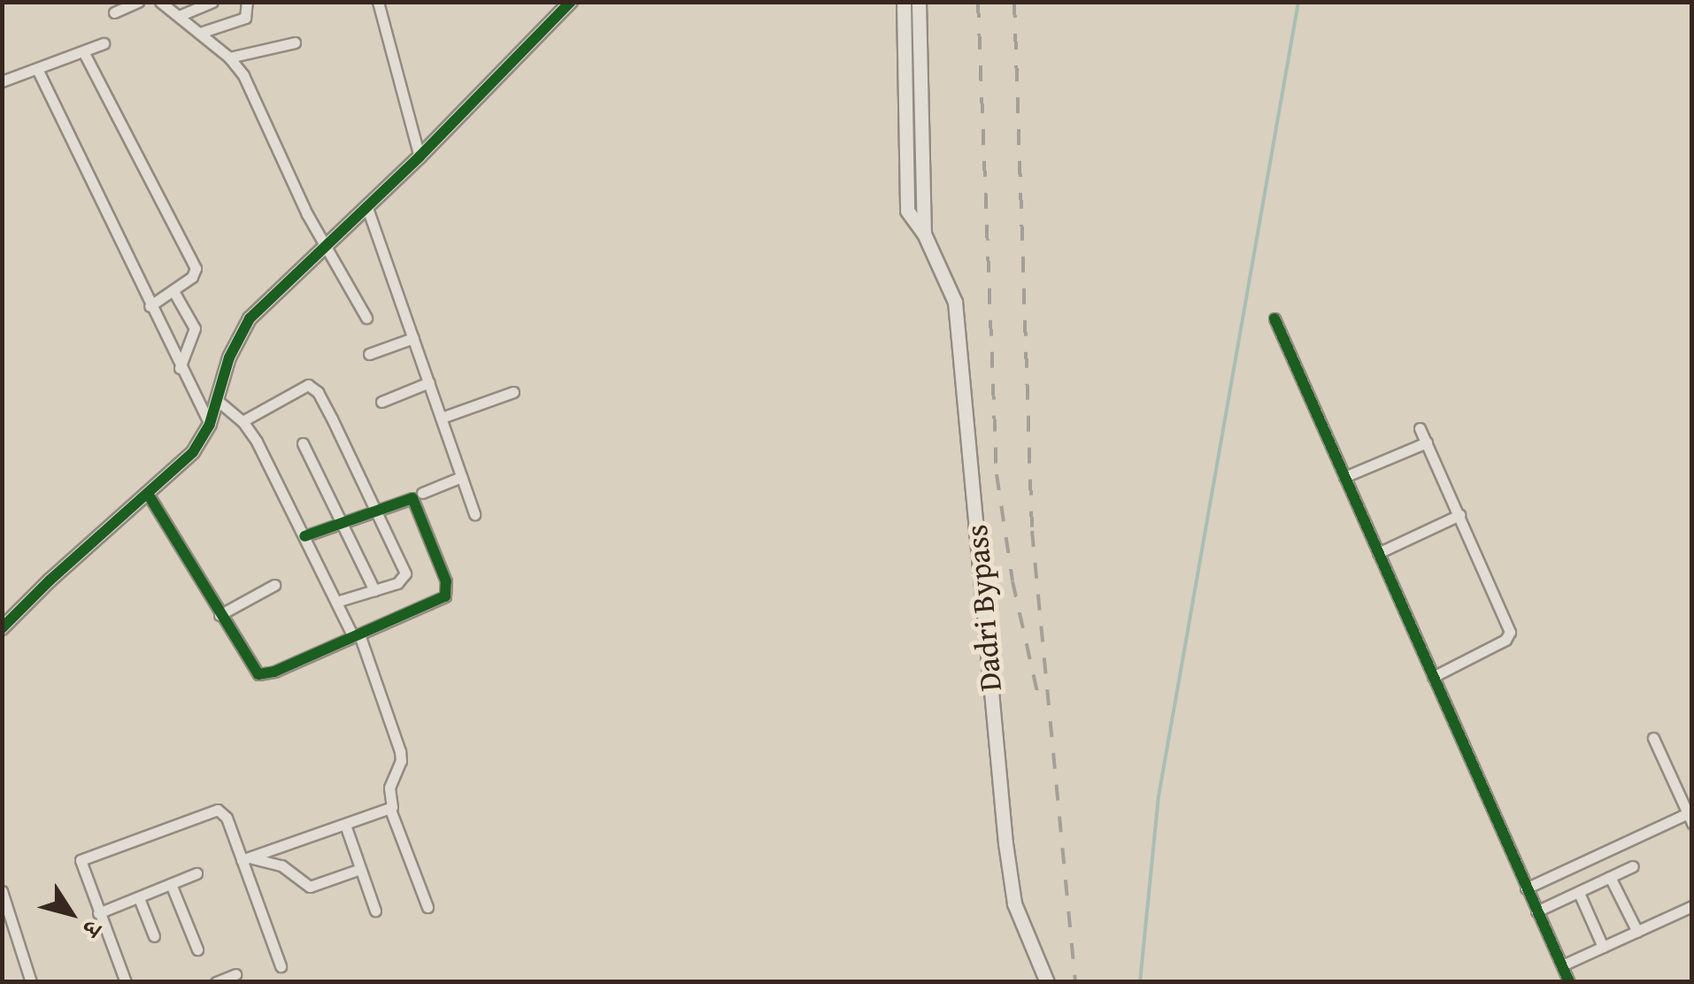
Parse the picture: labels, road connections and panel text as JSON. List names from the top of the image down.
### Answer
{
  "streets": {
    "main road": ["Dadri Bypass"]
  },
  "north": "bottom right"
}
